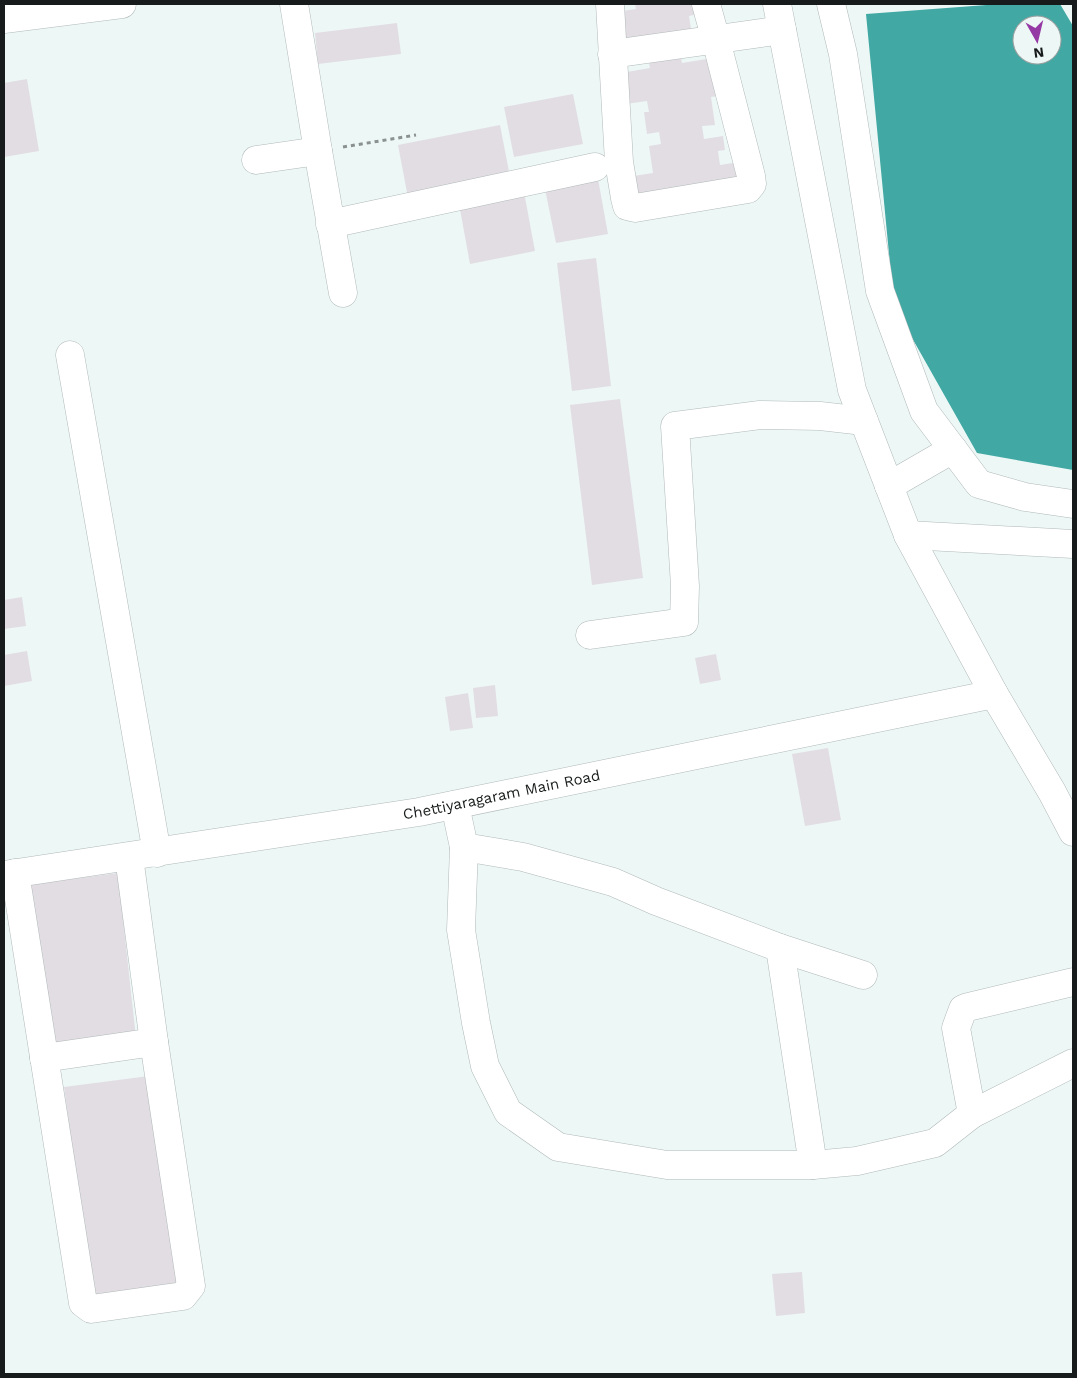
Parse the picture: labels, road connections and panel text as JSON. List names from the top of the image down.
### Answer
{
  "streets": {
    "street": ["Chettiyaragaram Main Road"]
  },
  "north": "bottom"
}
